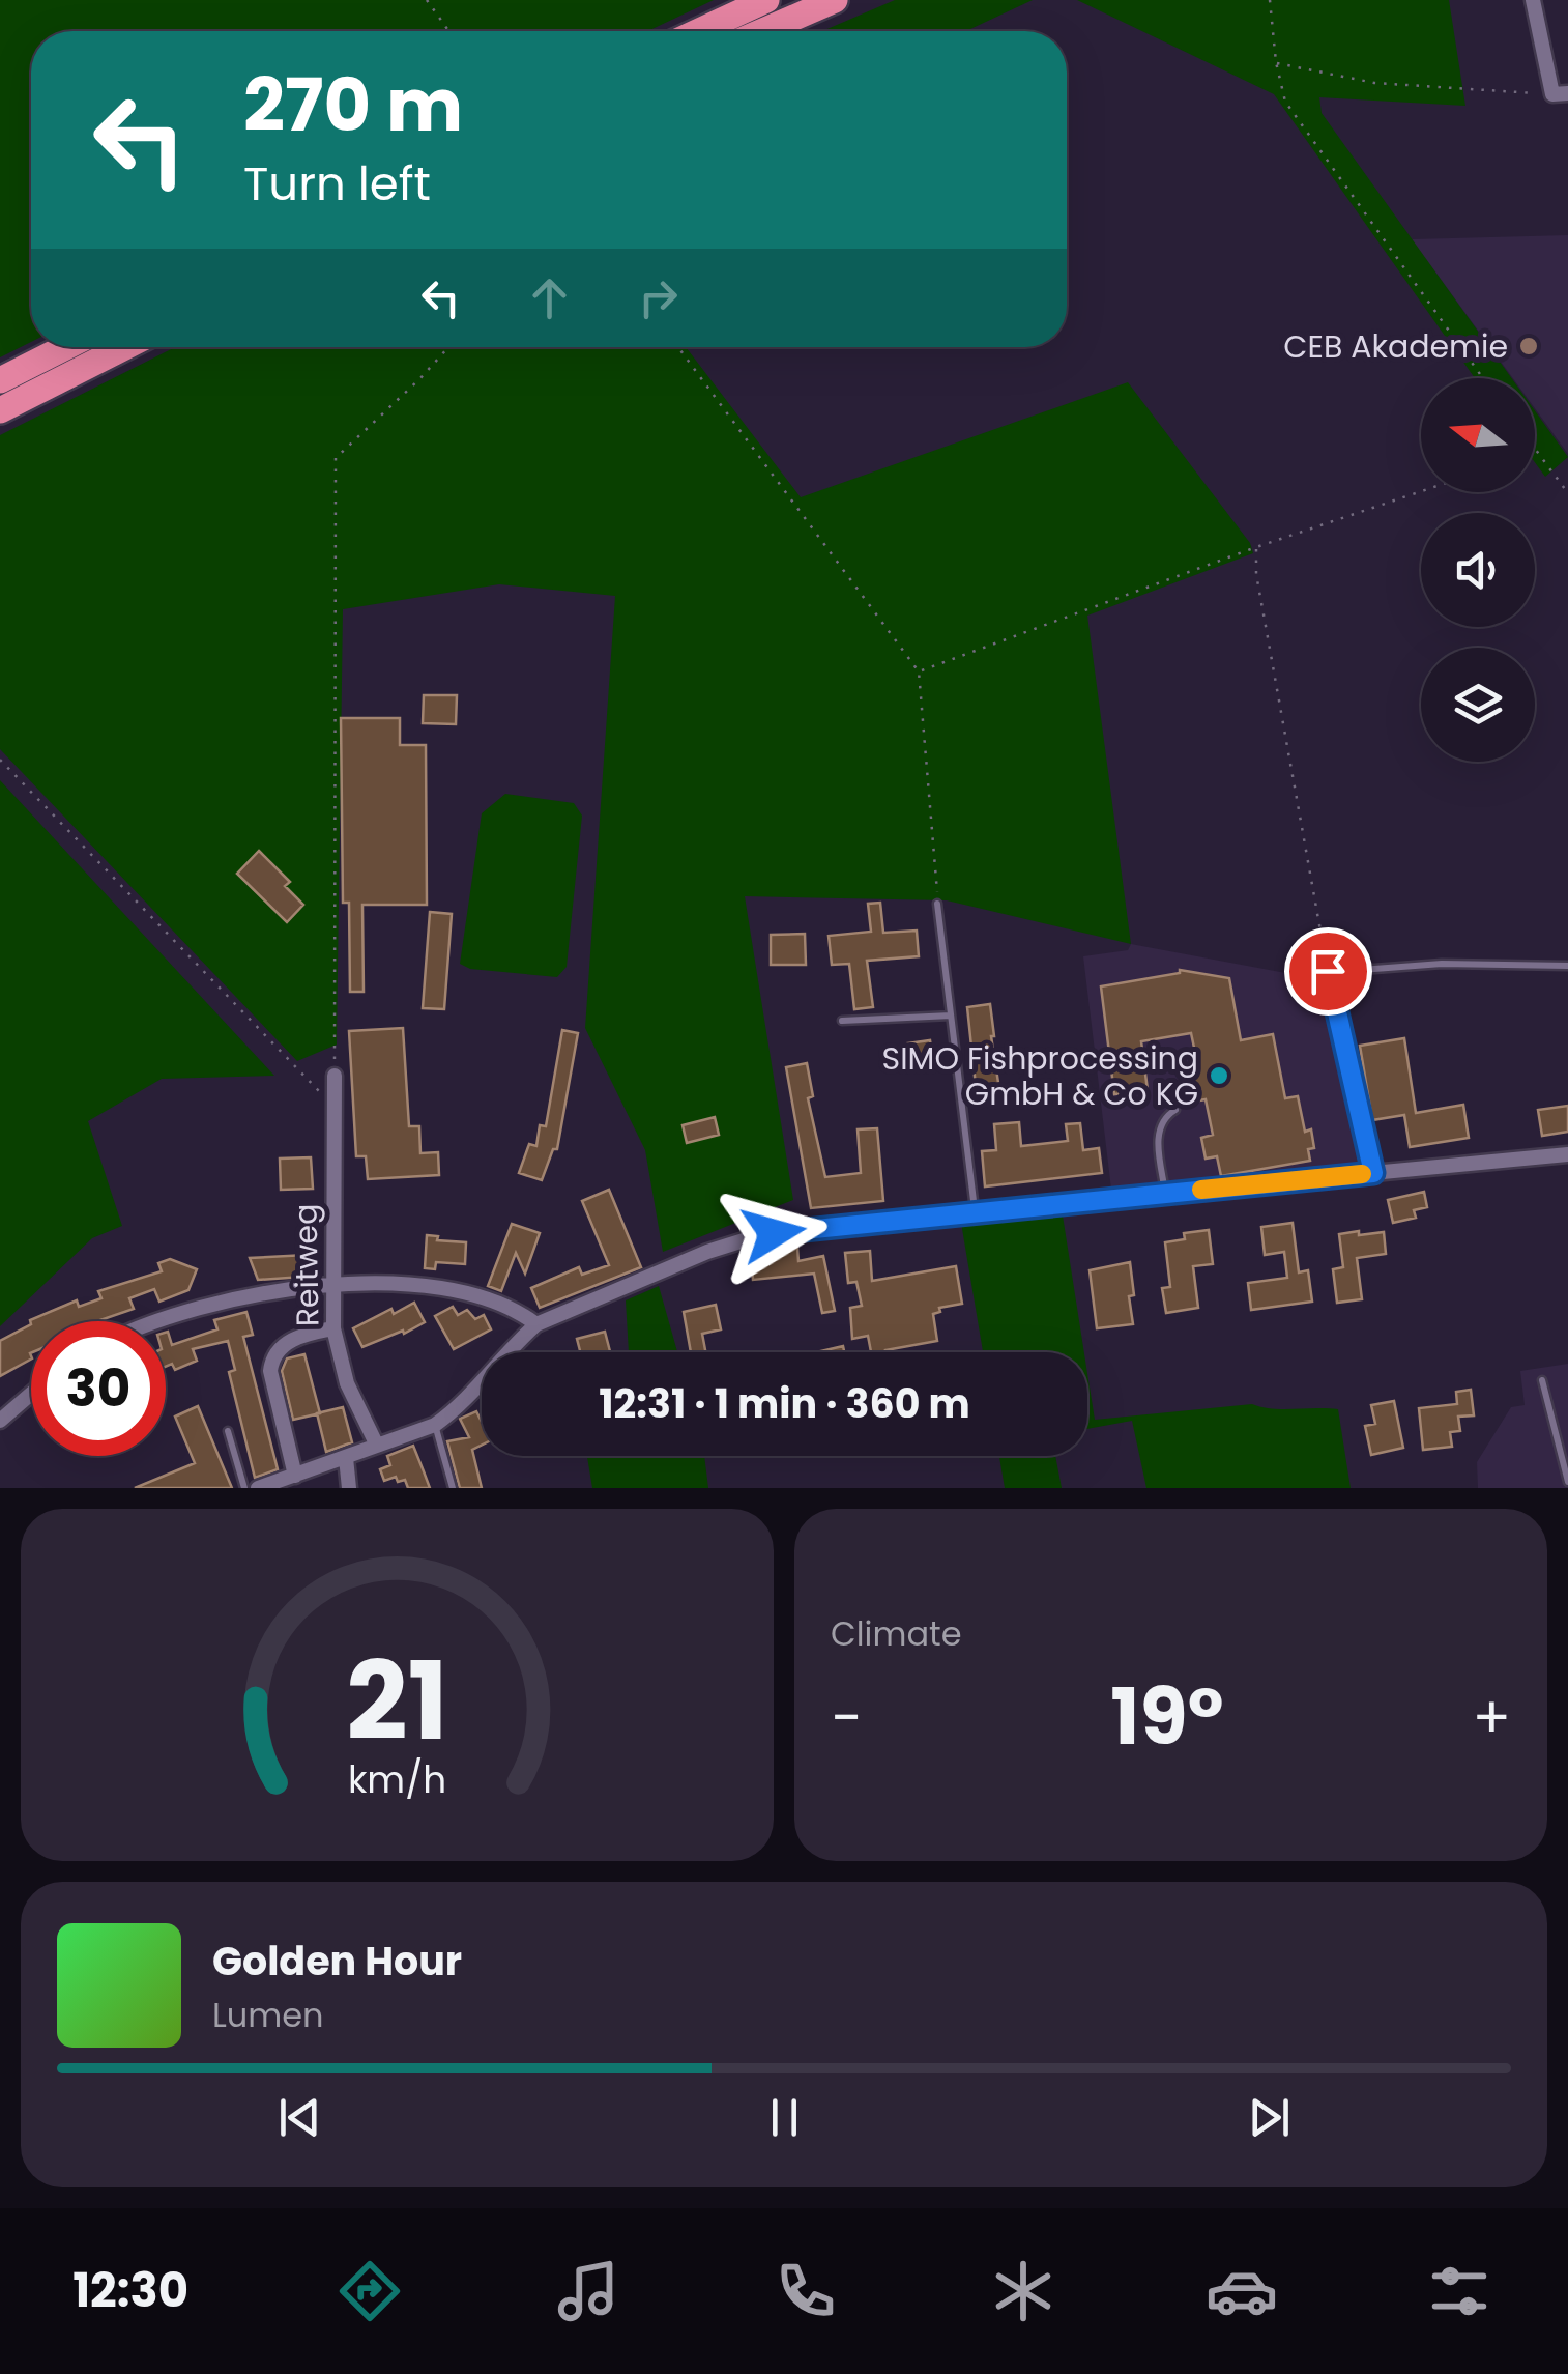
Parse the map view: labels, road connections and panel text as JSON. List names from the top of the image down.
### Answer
{
  "streets": {
    "street": ["Reitweg"]
  },
  "places": ["CEB Akademie", "SIMO Fishprocessing GmbH & Co KG"],
  "north": "left",
  "page": {
    "turn": ["270 m", "Turn left"],
    "limit": "30",
    "trip": "12:31 · 1 min · 360 m",
    "tile": "Climate",
    "heat": ["−", "19°", "+"],
    "song": ["Golden Hour", "Lumen"],
    "tabs": "12:30",
    "gauge": ["21", "km/h"]
  }
}
